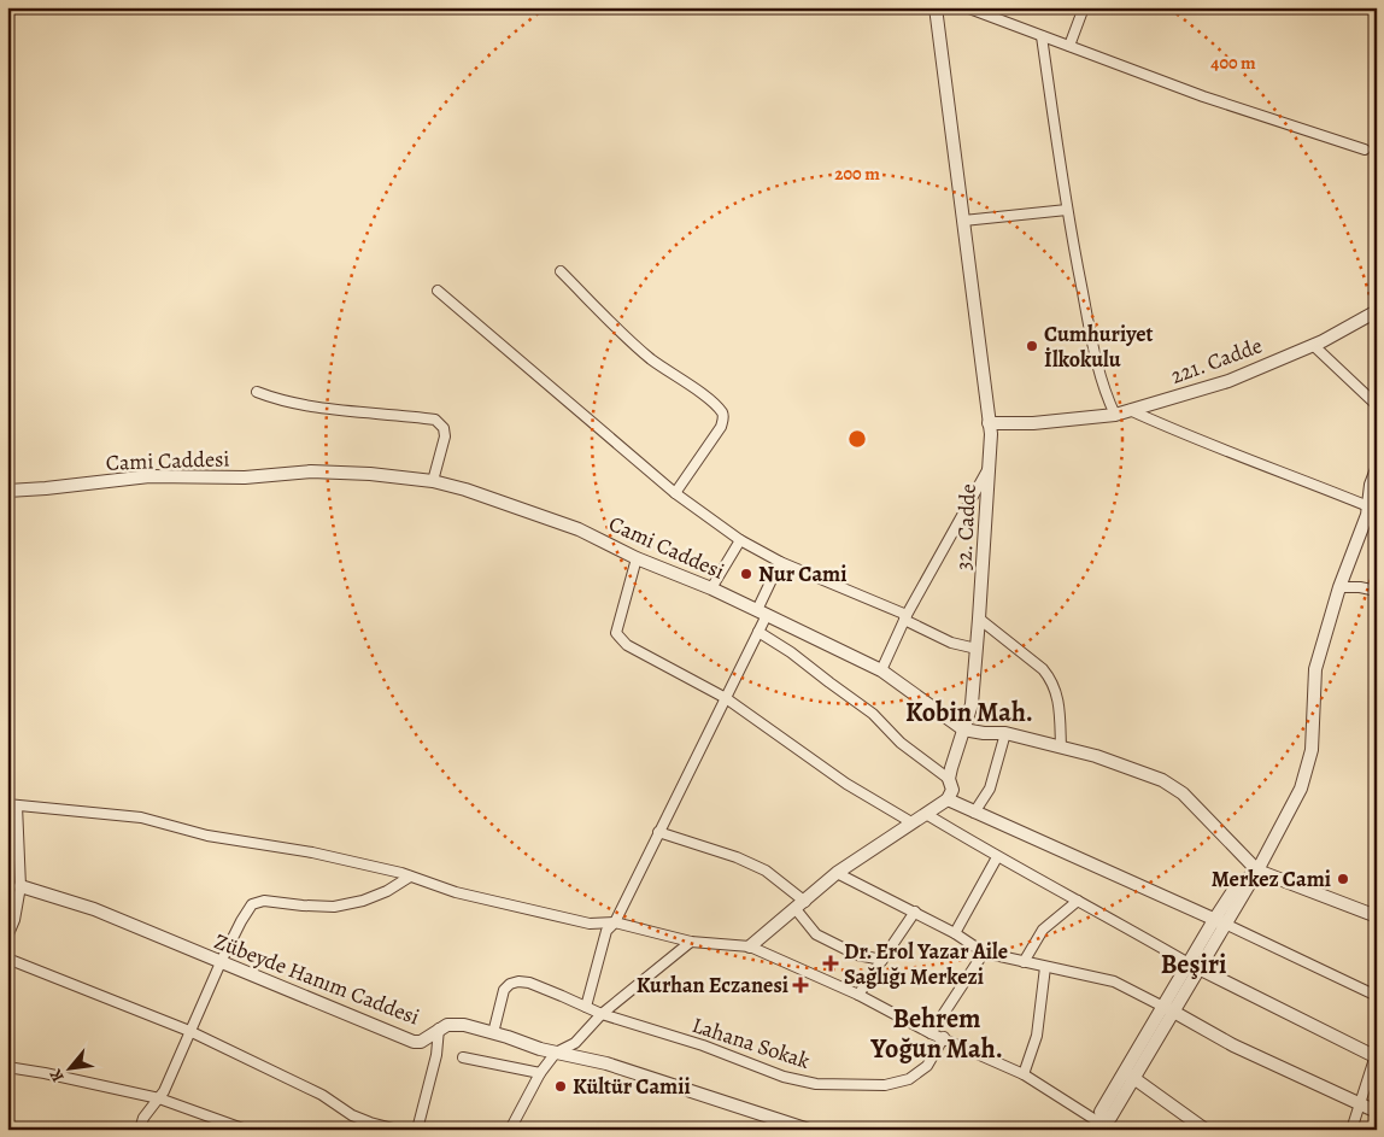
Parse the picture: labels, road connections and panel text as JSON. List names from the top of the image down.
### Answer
{
  "streets": {
    "street": [
      "221. Cadde",
      "Cami Caddesi",
      "32. Cadde",
      "Zübeyde Hanım Caddesi",
      "Lahana Sokak"
    ]
  },
  "crossings": [
    ["221. Cadde", "32. Cadde"],
    ["Cami Caddesi", "32. Cadde"],
    ["Zübeyde Hanım Caddesi", "Lahana Sokak"]
  ],
  "districts": ["Kobin Mah.", "Beşiri", "Behrem Yoğun Mah."],
  "places": {
    "other": [
      "Cumhuriyet İlkokulu",
      "Nur Cami",
      "Merkez Cami",
      "Kültür Camii"
    ],
    "health": ["Dr. Erol Yazar Aile Sağlığı Merkezi", "Kurhan Eczanesi"]
  },
  "north": "bottom left",
  "rings": ["400 m", "200 m"]
}
